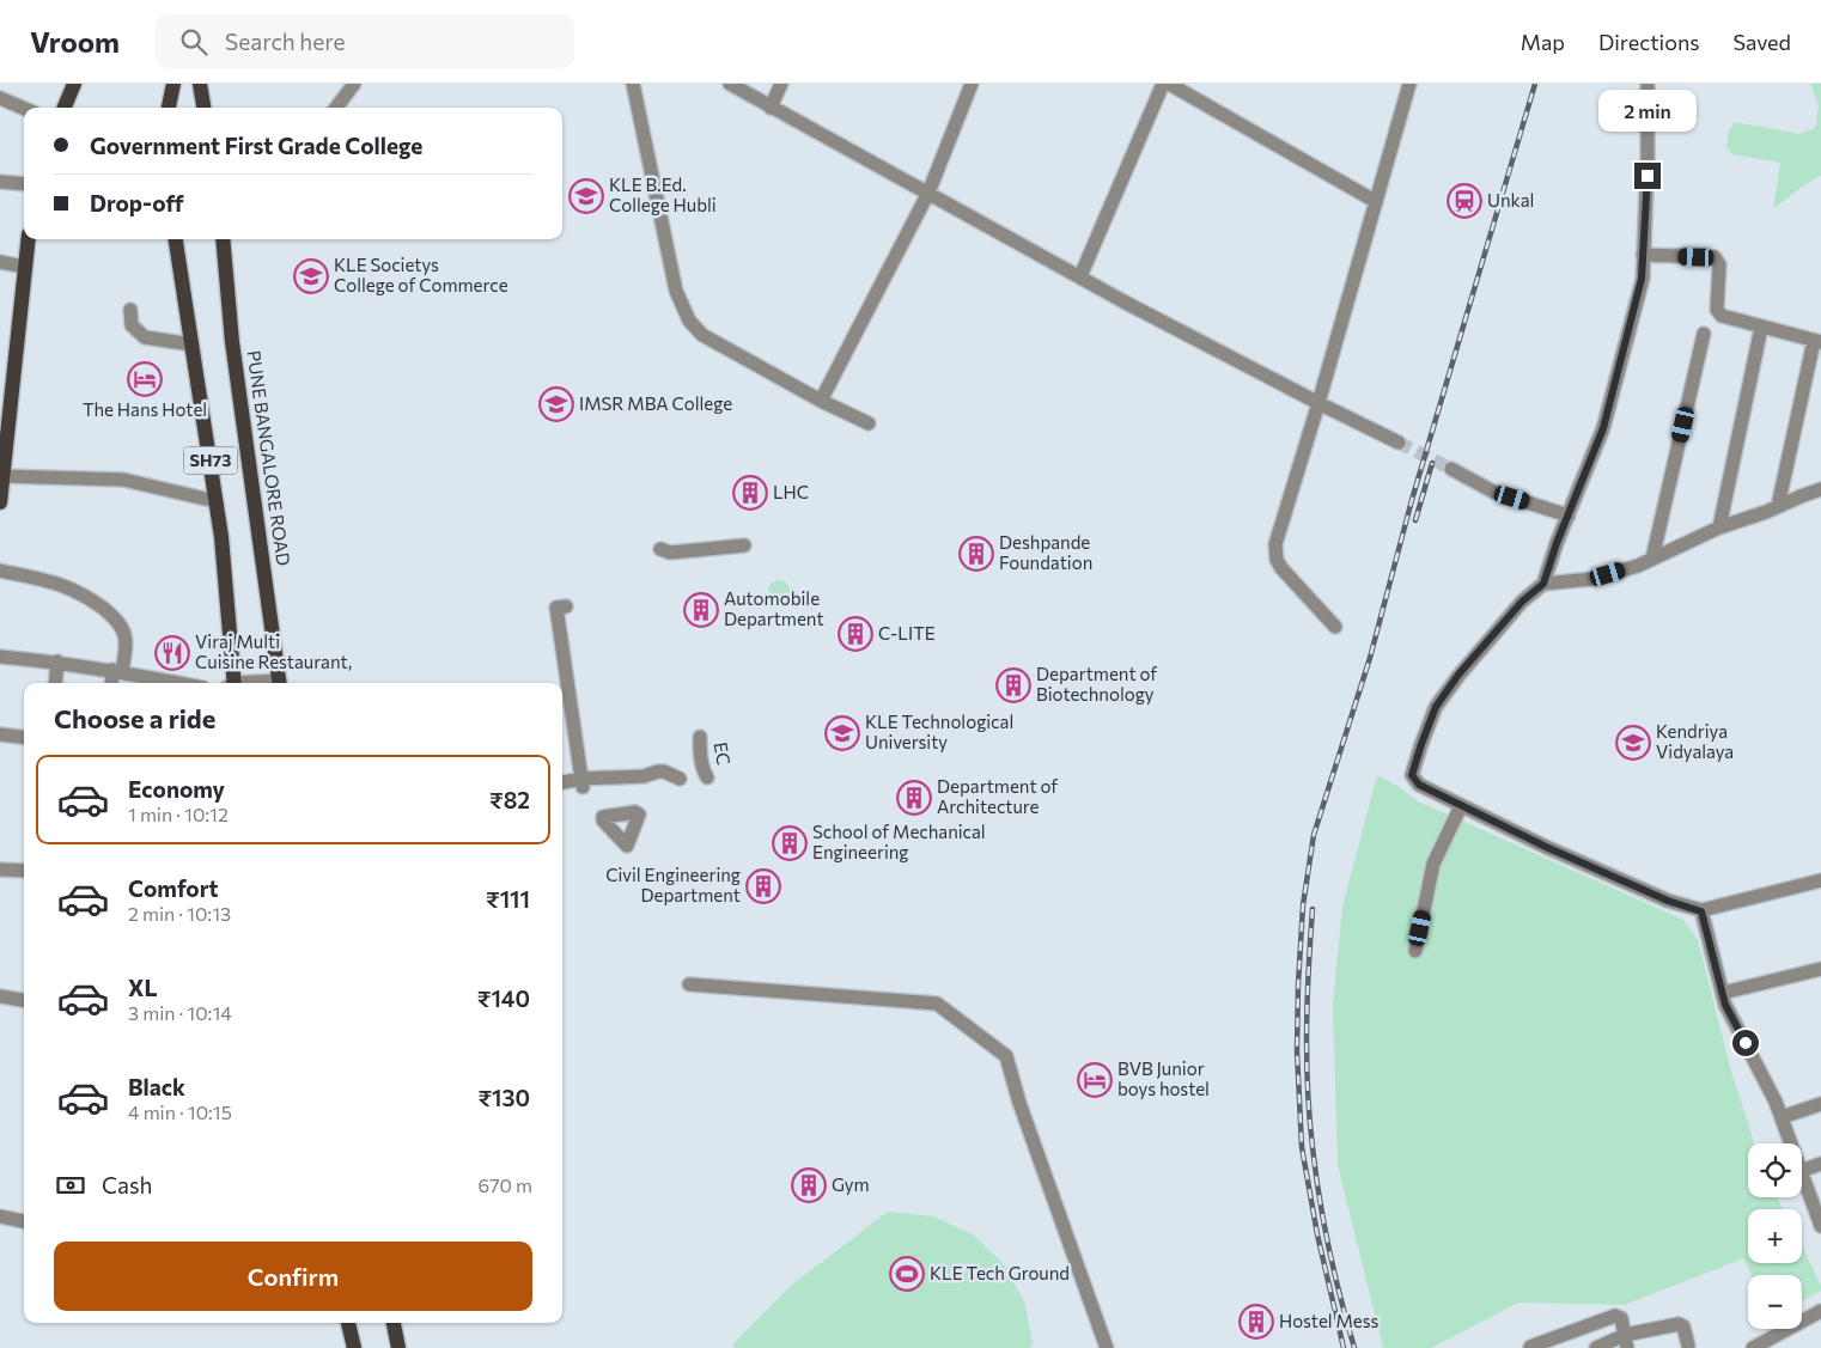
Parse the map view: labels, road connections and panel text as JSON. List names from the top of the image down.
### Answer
{
  "streets": {
    "main road": ["PUNE BANGALORE ROAD", "SH73"],
    "street": ["EC"]
  },
  "places": {
    "school or university": [
      "KLE B.Ed. College Hubli",
      "KLE Societys College of Commerce",
      "IMSR MBA College",
      "KLE Technological University",
      "Kendriya Vidyalaya"
    ],
    "station": ["Unkal"],
    "hotel": ["The Hans Hotel", "BVB Junior boys hostel"],
    "building": [
      "LHC",
      "Deshpande Foundation",
      "Automobile Department",
      "C-LITE",
      "Department of Biotechnology",
      "Department of Architecture",
      "School of Mechanical Engineering",
      "Civil Engineering Department",
      "Gym",
      "Hostel Mess"
    ],
    "restaurant": ["Viraj Multi Cuisine Restaurant,"],
    "sports": ["KLE Tech Ground"]
  },
  "page": {
    "header": "Vroom",
    "search": "Search here",
    "nav": ["Map", "Directions", "Saved"],
    "bubble": "2 min",
    "banner": ["Government First Grade College", "Drop-off"],
    "heading": "Choose a ride",
    "list": [
      {
        "name": "Economy",
        "note": "1 min · 10:12",
        "value": "₹82"
      },
      {
        "name": "Comfort",
        "note": "2 min · 10:13",
        "value": "₹111"
      },
      {
        "name": "XL",
        "note": "3 min · 10:14",
        "value": "₹140"
      },
      {
        "name": "Black",
        "note": "4 min · 10:15",
        "value": "₹130"
      }
    ],
    "map_buttons": ["+", "−"],
    "pay": ["Cash", "670 m"],
    "buttons": "Confirm"
  }
}
